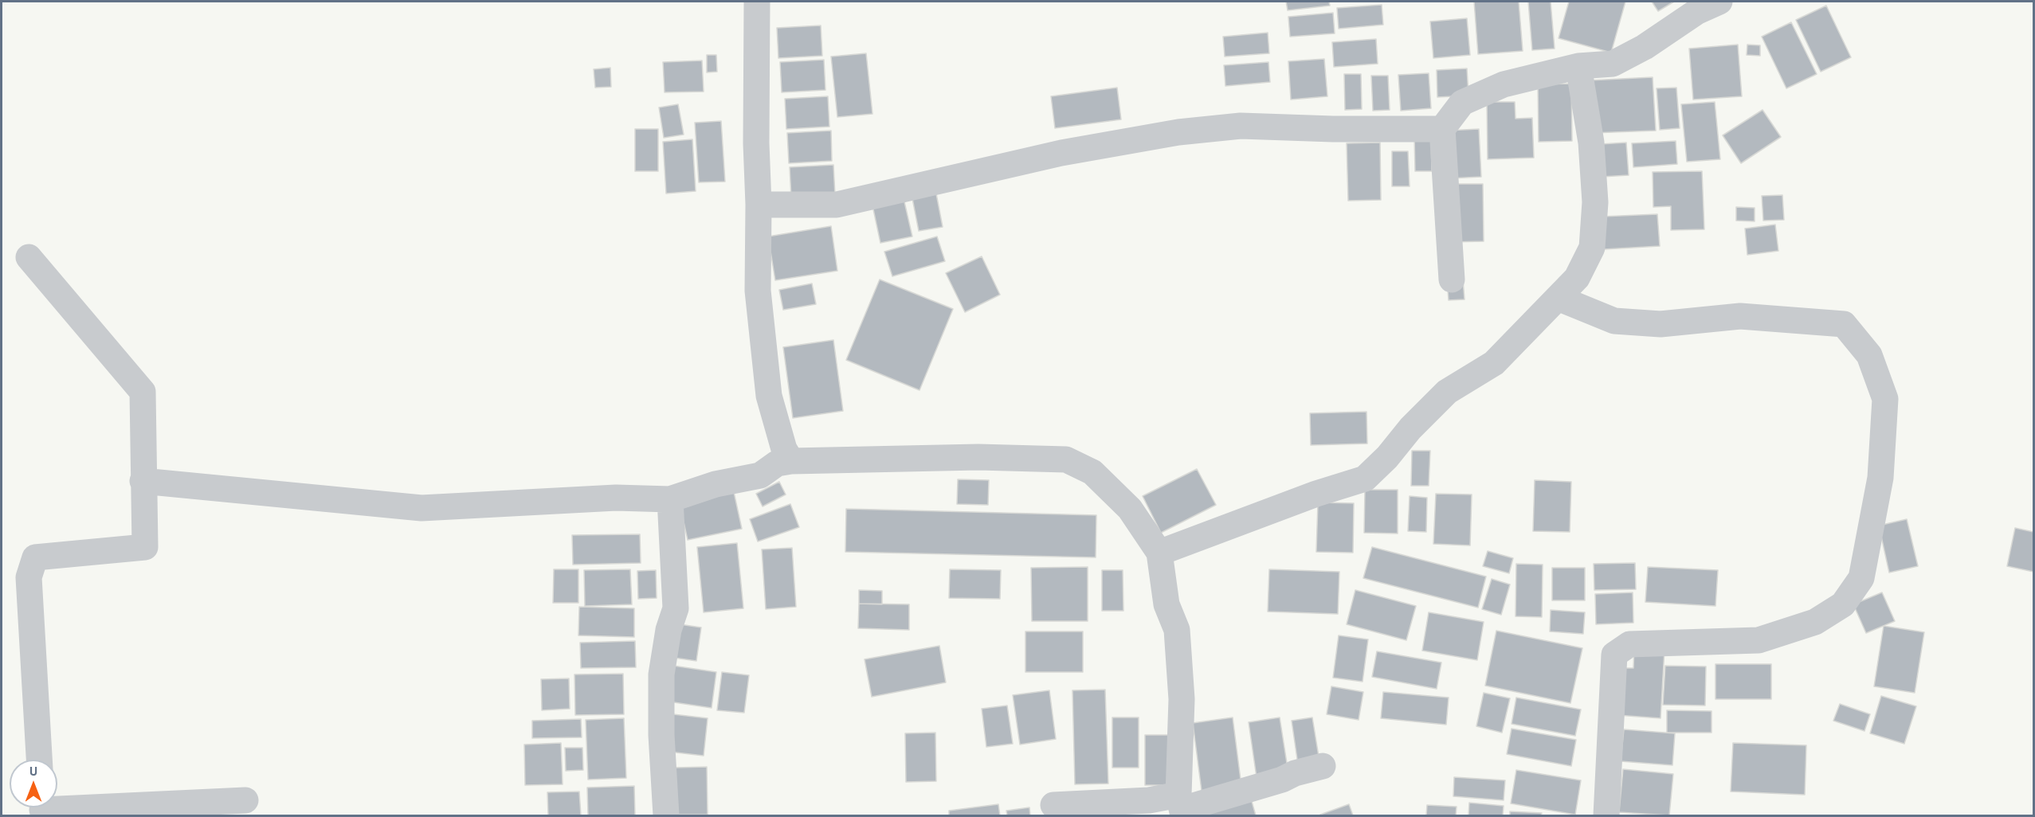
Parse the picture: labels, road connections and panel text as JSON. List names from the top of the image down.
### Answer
{
  "north": "top"
}
